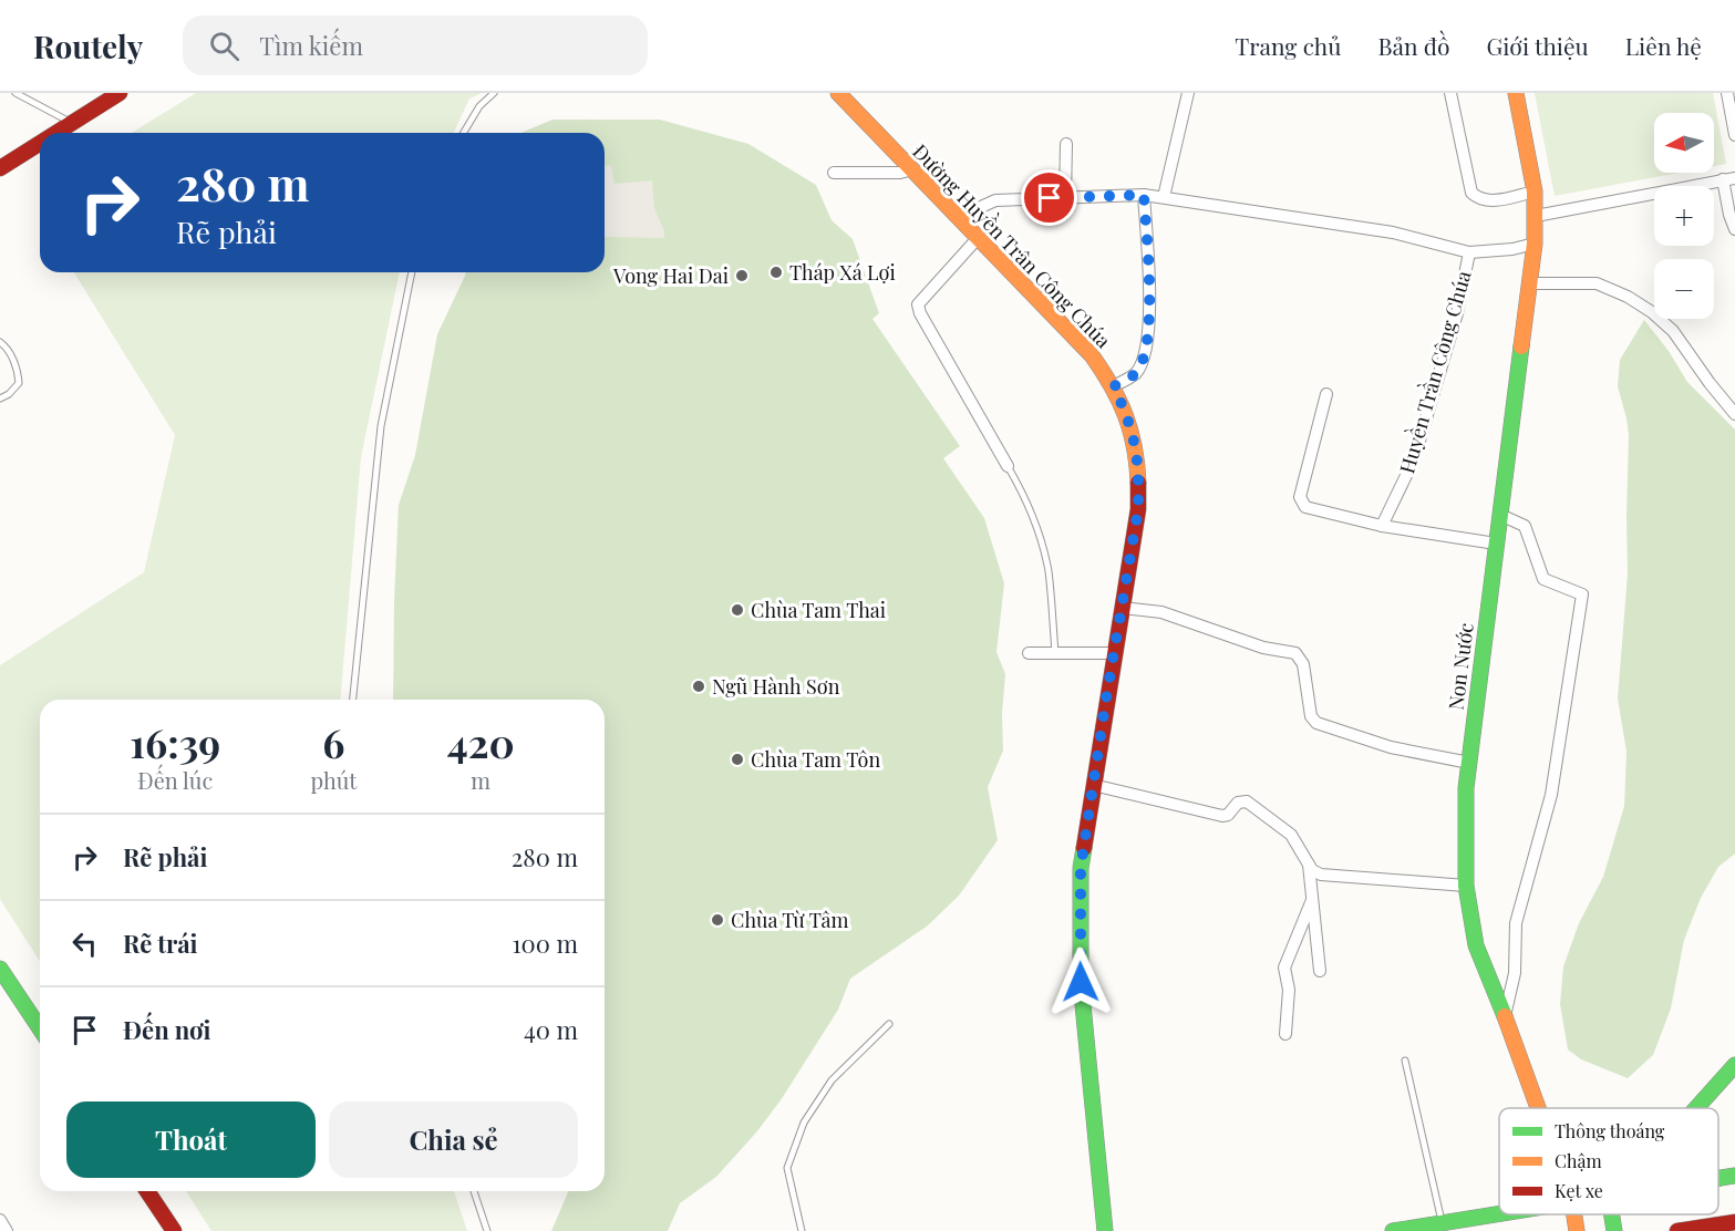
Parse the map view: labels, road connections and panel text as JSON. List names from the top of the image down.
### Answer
{
  "streets": {
    "street": ["Đường Huyền Trân Công Chúa", "Huyền Trần Công Chúa", "Non Nước"]
  },
  "places": [
    "Tháp Xá Lợi",
    "Vong Hai Dai",
    "Chùa Tam Thai",
    "Ngũ Hành Sơn",
    "Chùa Tam Tôn",
    "Chùa Từ Tâm"
  ],
  "legend": ["Thông thoáng", "Chậm", "Kẹt xe"],
  "north": "left",
  "page": {
    "header": "Routely",
    "search": "Tìm kiếm",
    "nav": [
      "Trang chủ",
      "Bản đồ",
      "Giới thiệu",
      "Liên hệ"
    ],
    "map_buttons": ["+", "−"],
    "turn": ["280 m", "Rẽ phải"],
    "eta": [
      "16:39",
      "Đến lúc",
      "6",
      "phút",
      "420",
      "m"
    ],
    "list": [
      {
        "name": "Rẽ phải",
        "value": "280 m"
      },
      {
        "name": "Rẽ trái",
        "value": "100 m"
      },
      {
        "name": "Đến nơi",
        "value": "40 m"
      }
    ],
    "buttons": ["Thoát", "Chia sẻ"]
  }
}
